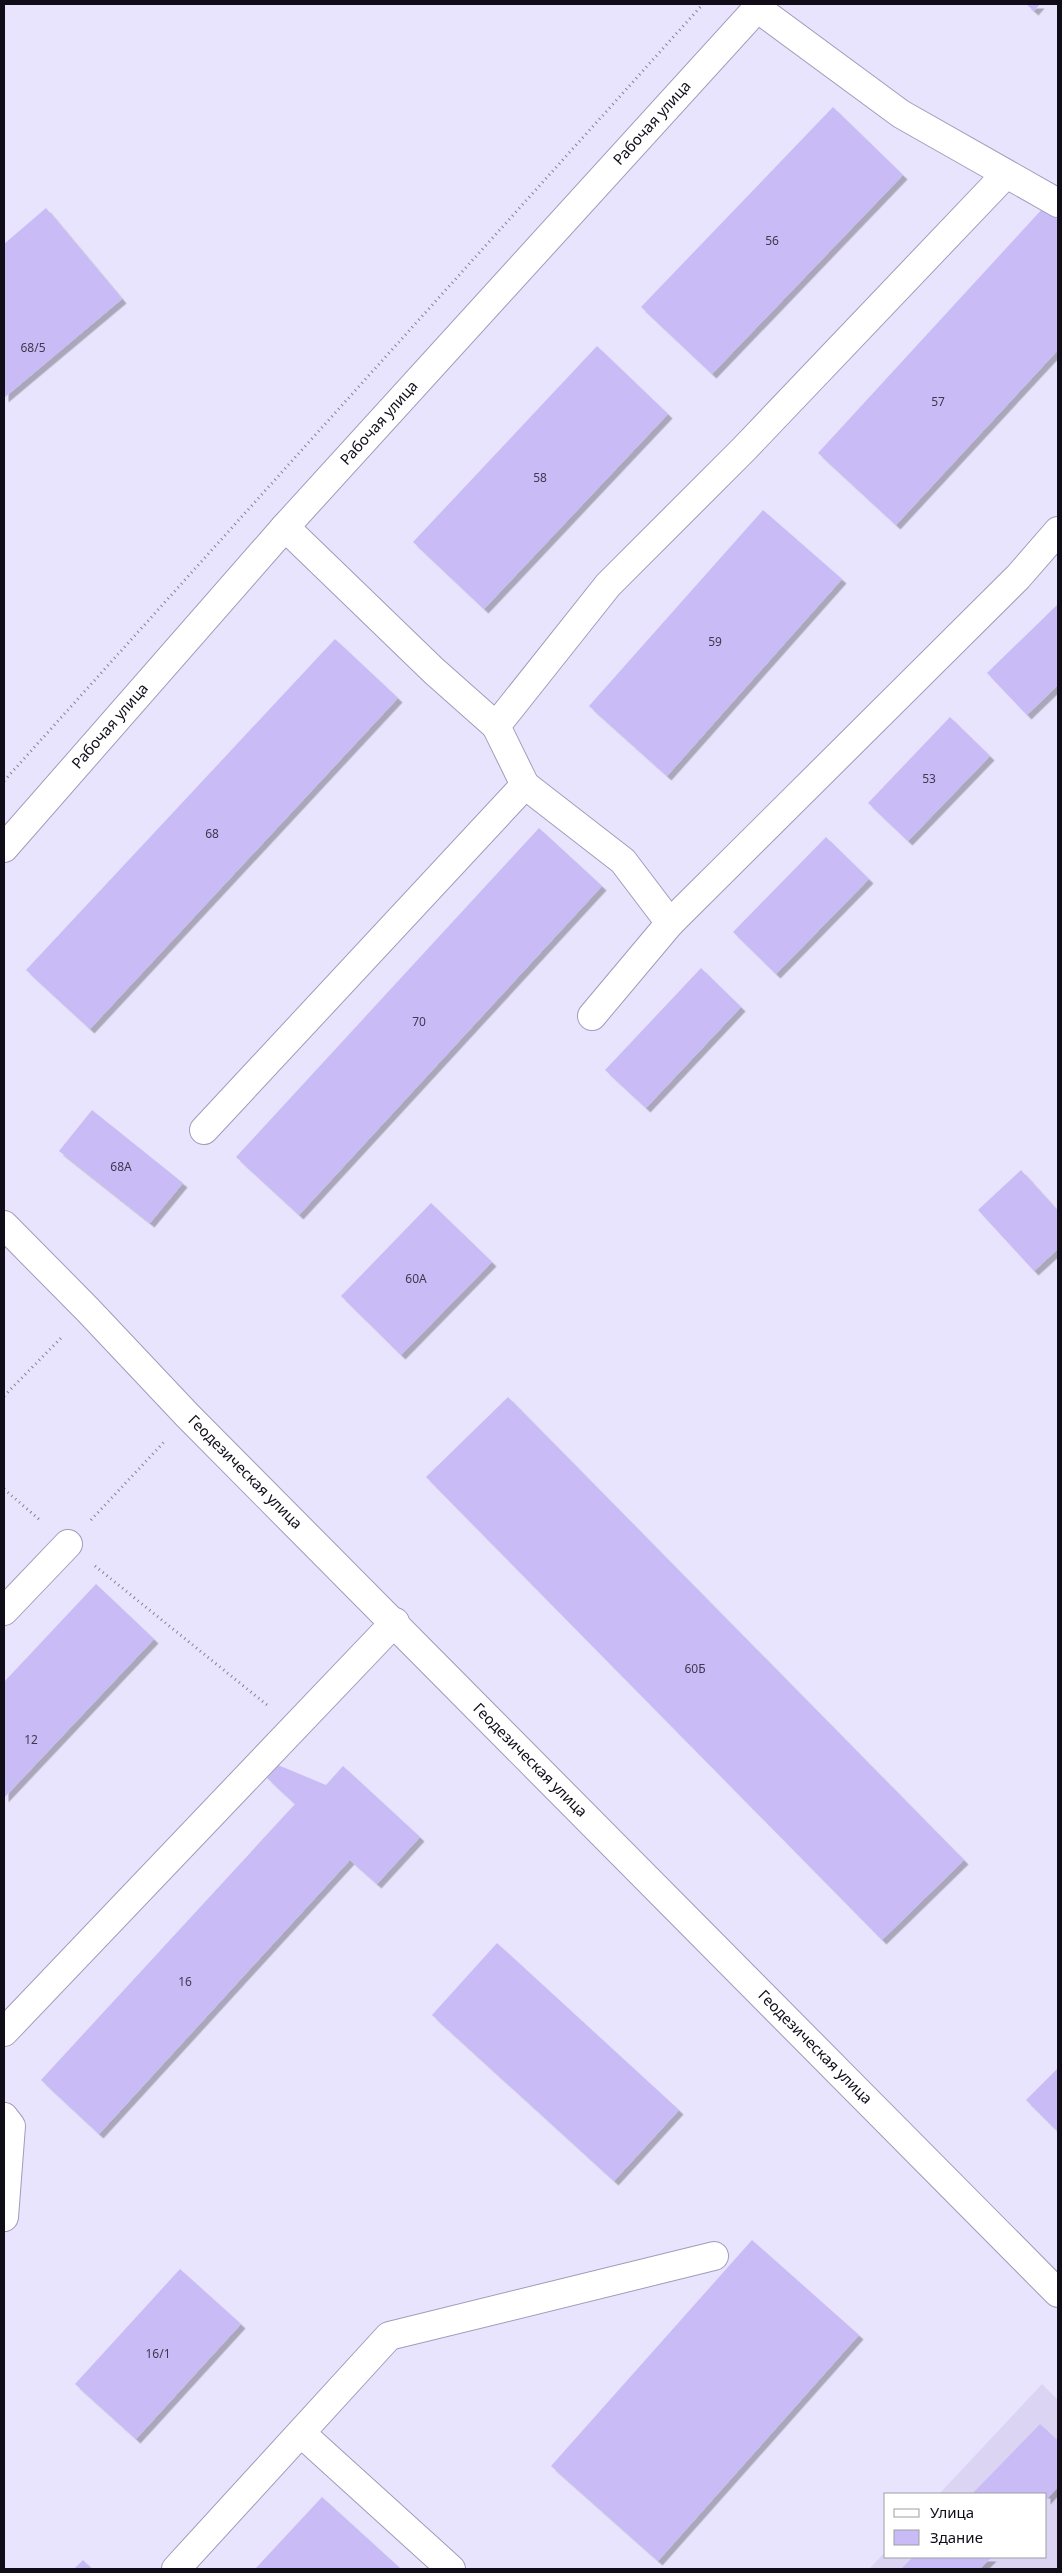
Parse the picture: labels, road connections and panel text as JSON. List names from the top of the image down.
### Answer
{
  "streets": {
    "street": ["Рабочая улица", "Геодезическая улица"]
  },
  "house_numbers": [
    "56",
    "68/5",
    "57",
    "58",
    "59",
    "53",
    "68",
    "70",
    "68А",
    "60А",
    "60Б",
    "12",
    "16",
    "16/1"
  ],
  "legend": ["Улица", "Здание"]
}
